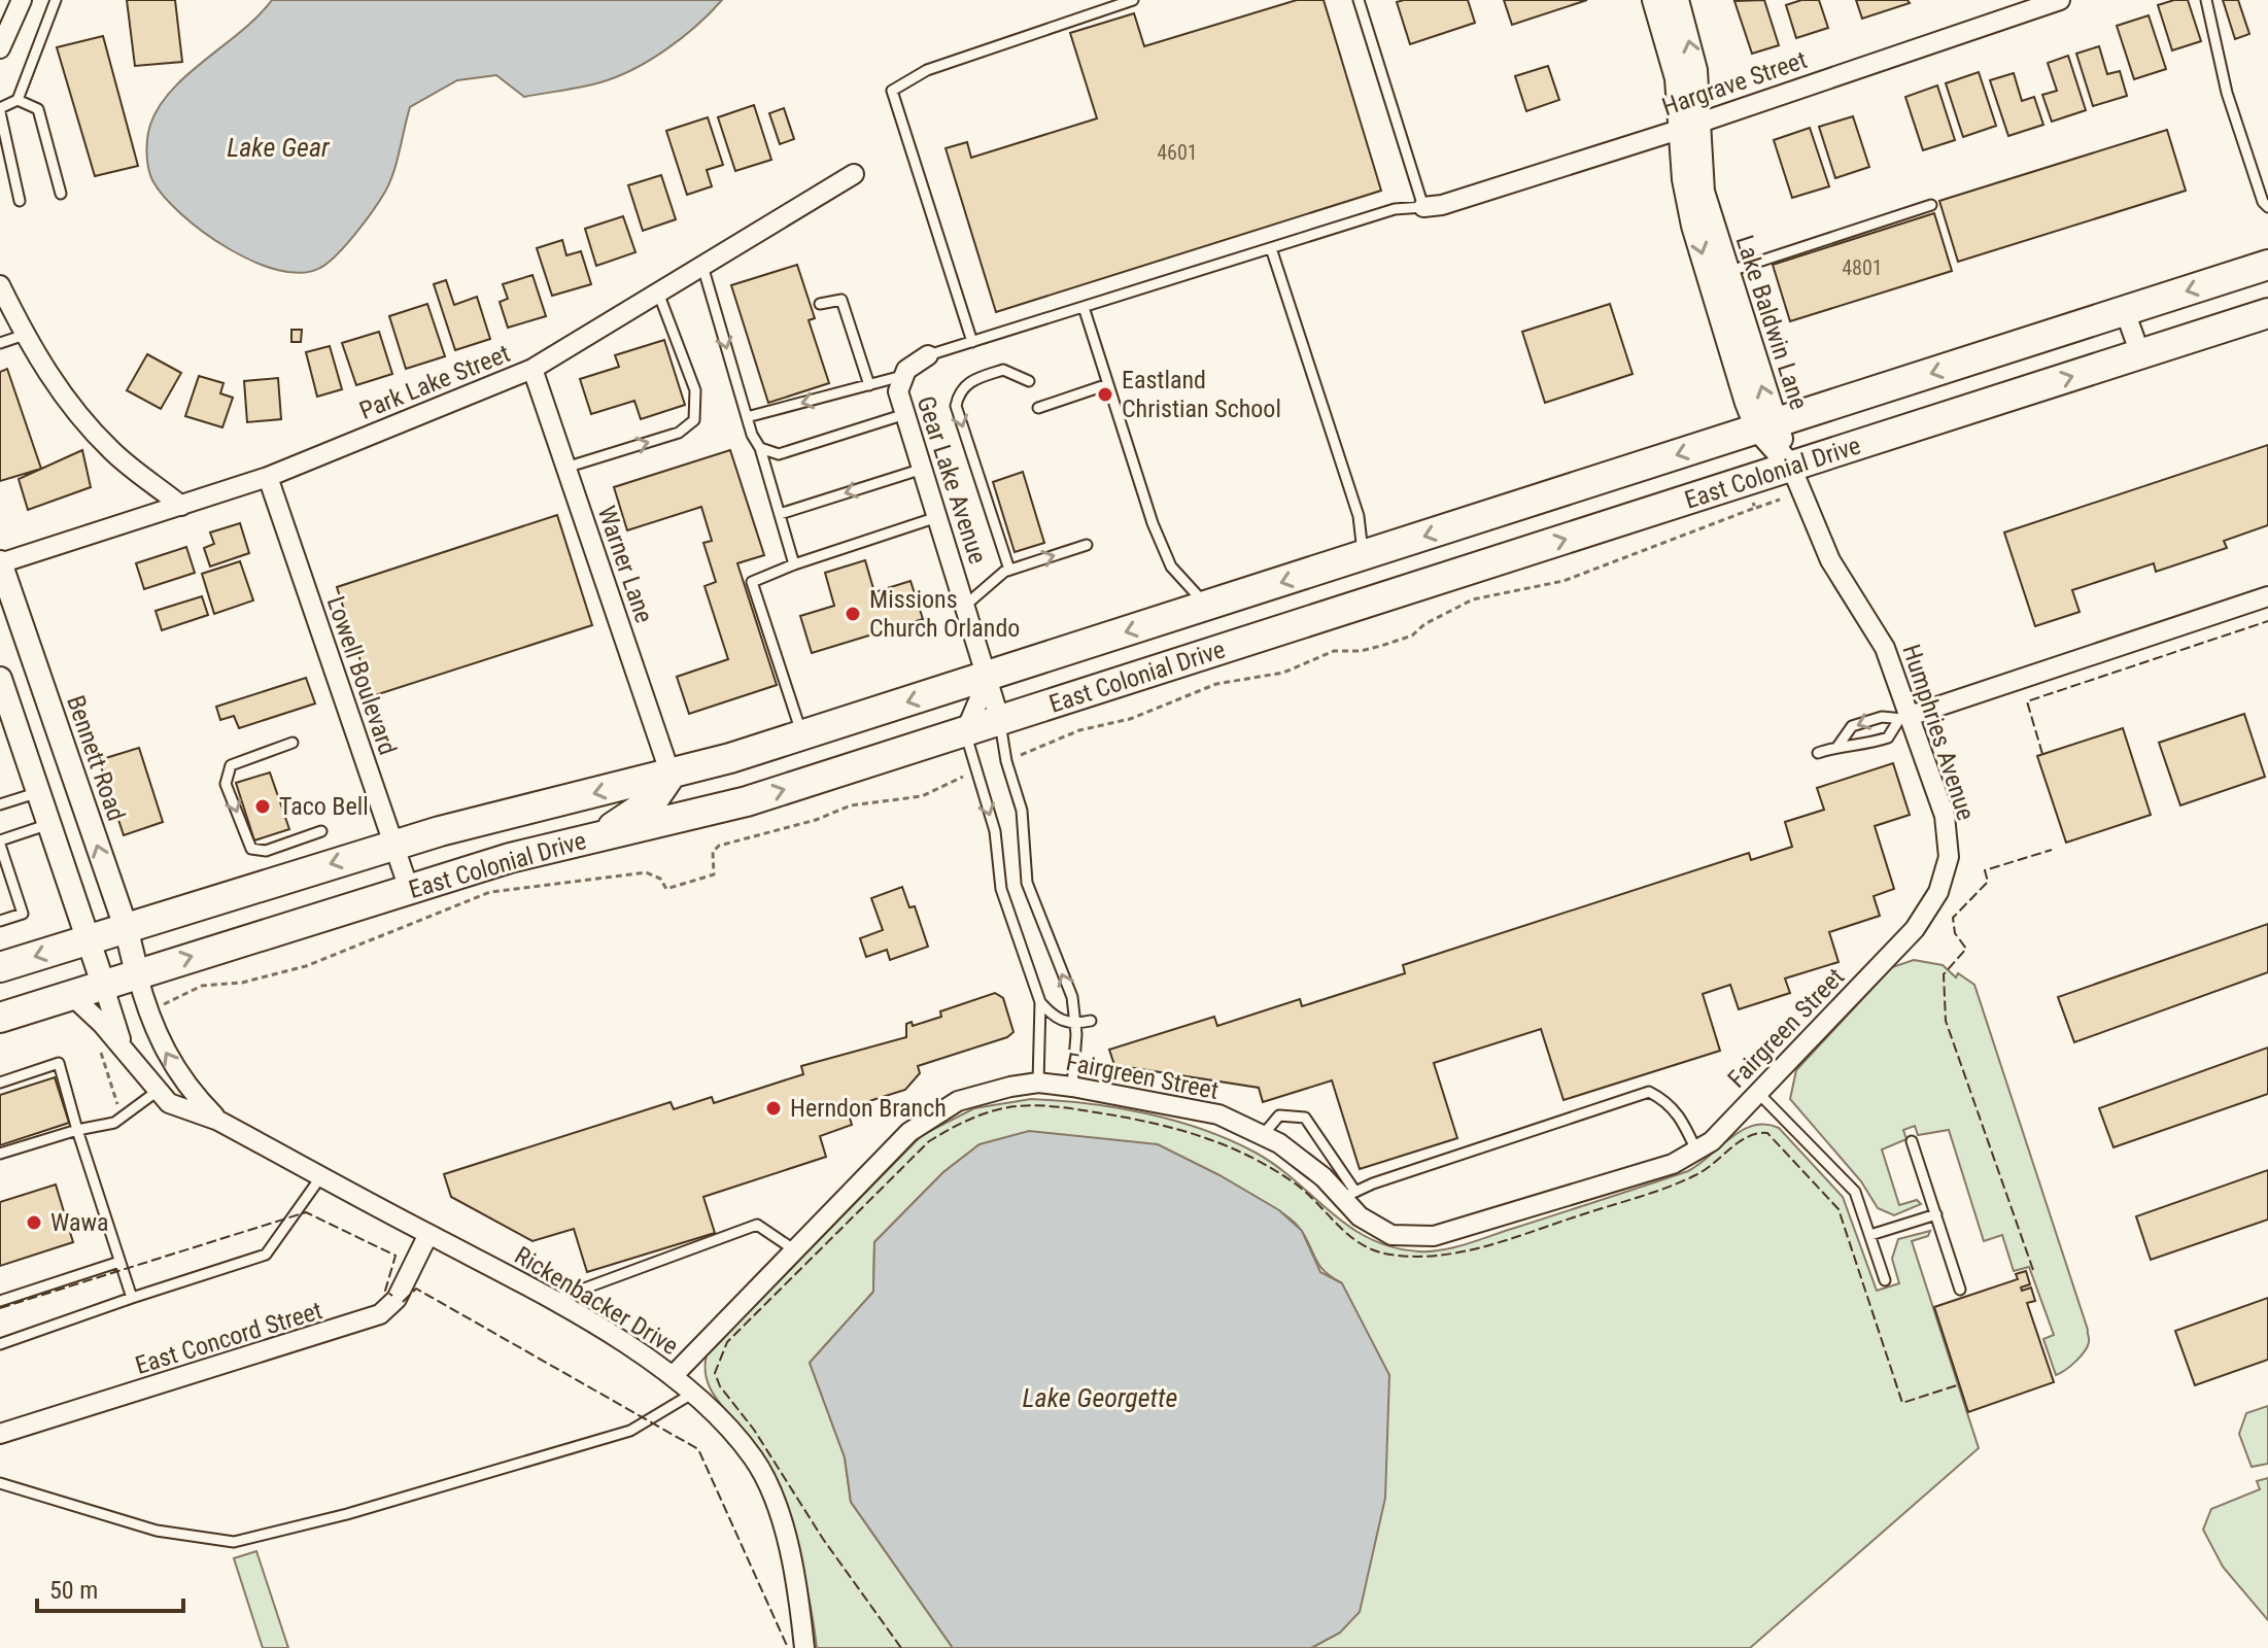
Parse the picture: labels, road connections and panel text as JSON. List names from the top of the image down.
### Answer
{
  "streets": {
    "highway": ["East Colonial Drive"],
    "street": [
      "Hargrave Street",
      "Lake Baldwin Lane",
      "Park Lake Street",
      "Gear Lake Avenue",
      "Warner Lane",
      "Lowell Boulevard",
      "Humphries Avenue",
      "Bennett Road",
      "Fairgreen Street",
      "Rickenbacker Drive",
      "East Concord Street"
    ]
  },
  "crossings": [
    ["Hargrave Street", "Lake Baldwin Lane"],
    ["Lake Baldwin Lane", "East Colonial Drive"],
    ["Lake Baldwin Lane", "Humphries Avenue"],
    ["Park Lake Street", "Warner Lane"],
    ["Park Lake Street", "Lowell Boulevard"],
    ["Park Lake Street", "Bennett Road"],
    ["East Colonial Drive", "Gear Lake Avenue"],
    ["East Colonial Drive", "Warner Lane"],
    ["East Colonial Drive", "Lowell Boulevard"],
    ["East Colonial Drive", "Humphries Avenue"],
    ["East Colonial Drive", "Bennett Road"],
    ["East Colonial Drive", "Rickenbacker Drive"],
    ["Humphries Avenue", "Fairgreen Street"],
    ["Bennett Road", "Rickenbacker Drive"],
    ["Fairgreen Street", "Rickenbacker Drive"],
    ["Rickenbacker Drive", "East Concord Street"]
  ],
  "water": ["Lake Gear", "Lake Georgette"],
  "places": [
    "Eastland Christian School",
    "Missions Church Orlando",
    "Taco Bell",
    "Herndon Branch",
    "Wawa"
  ],
  "house_numbers": ["4601", "4801"],
  "scale_bar": "50 m"
}
